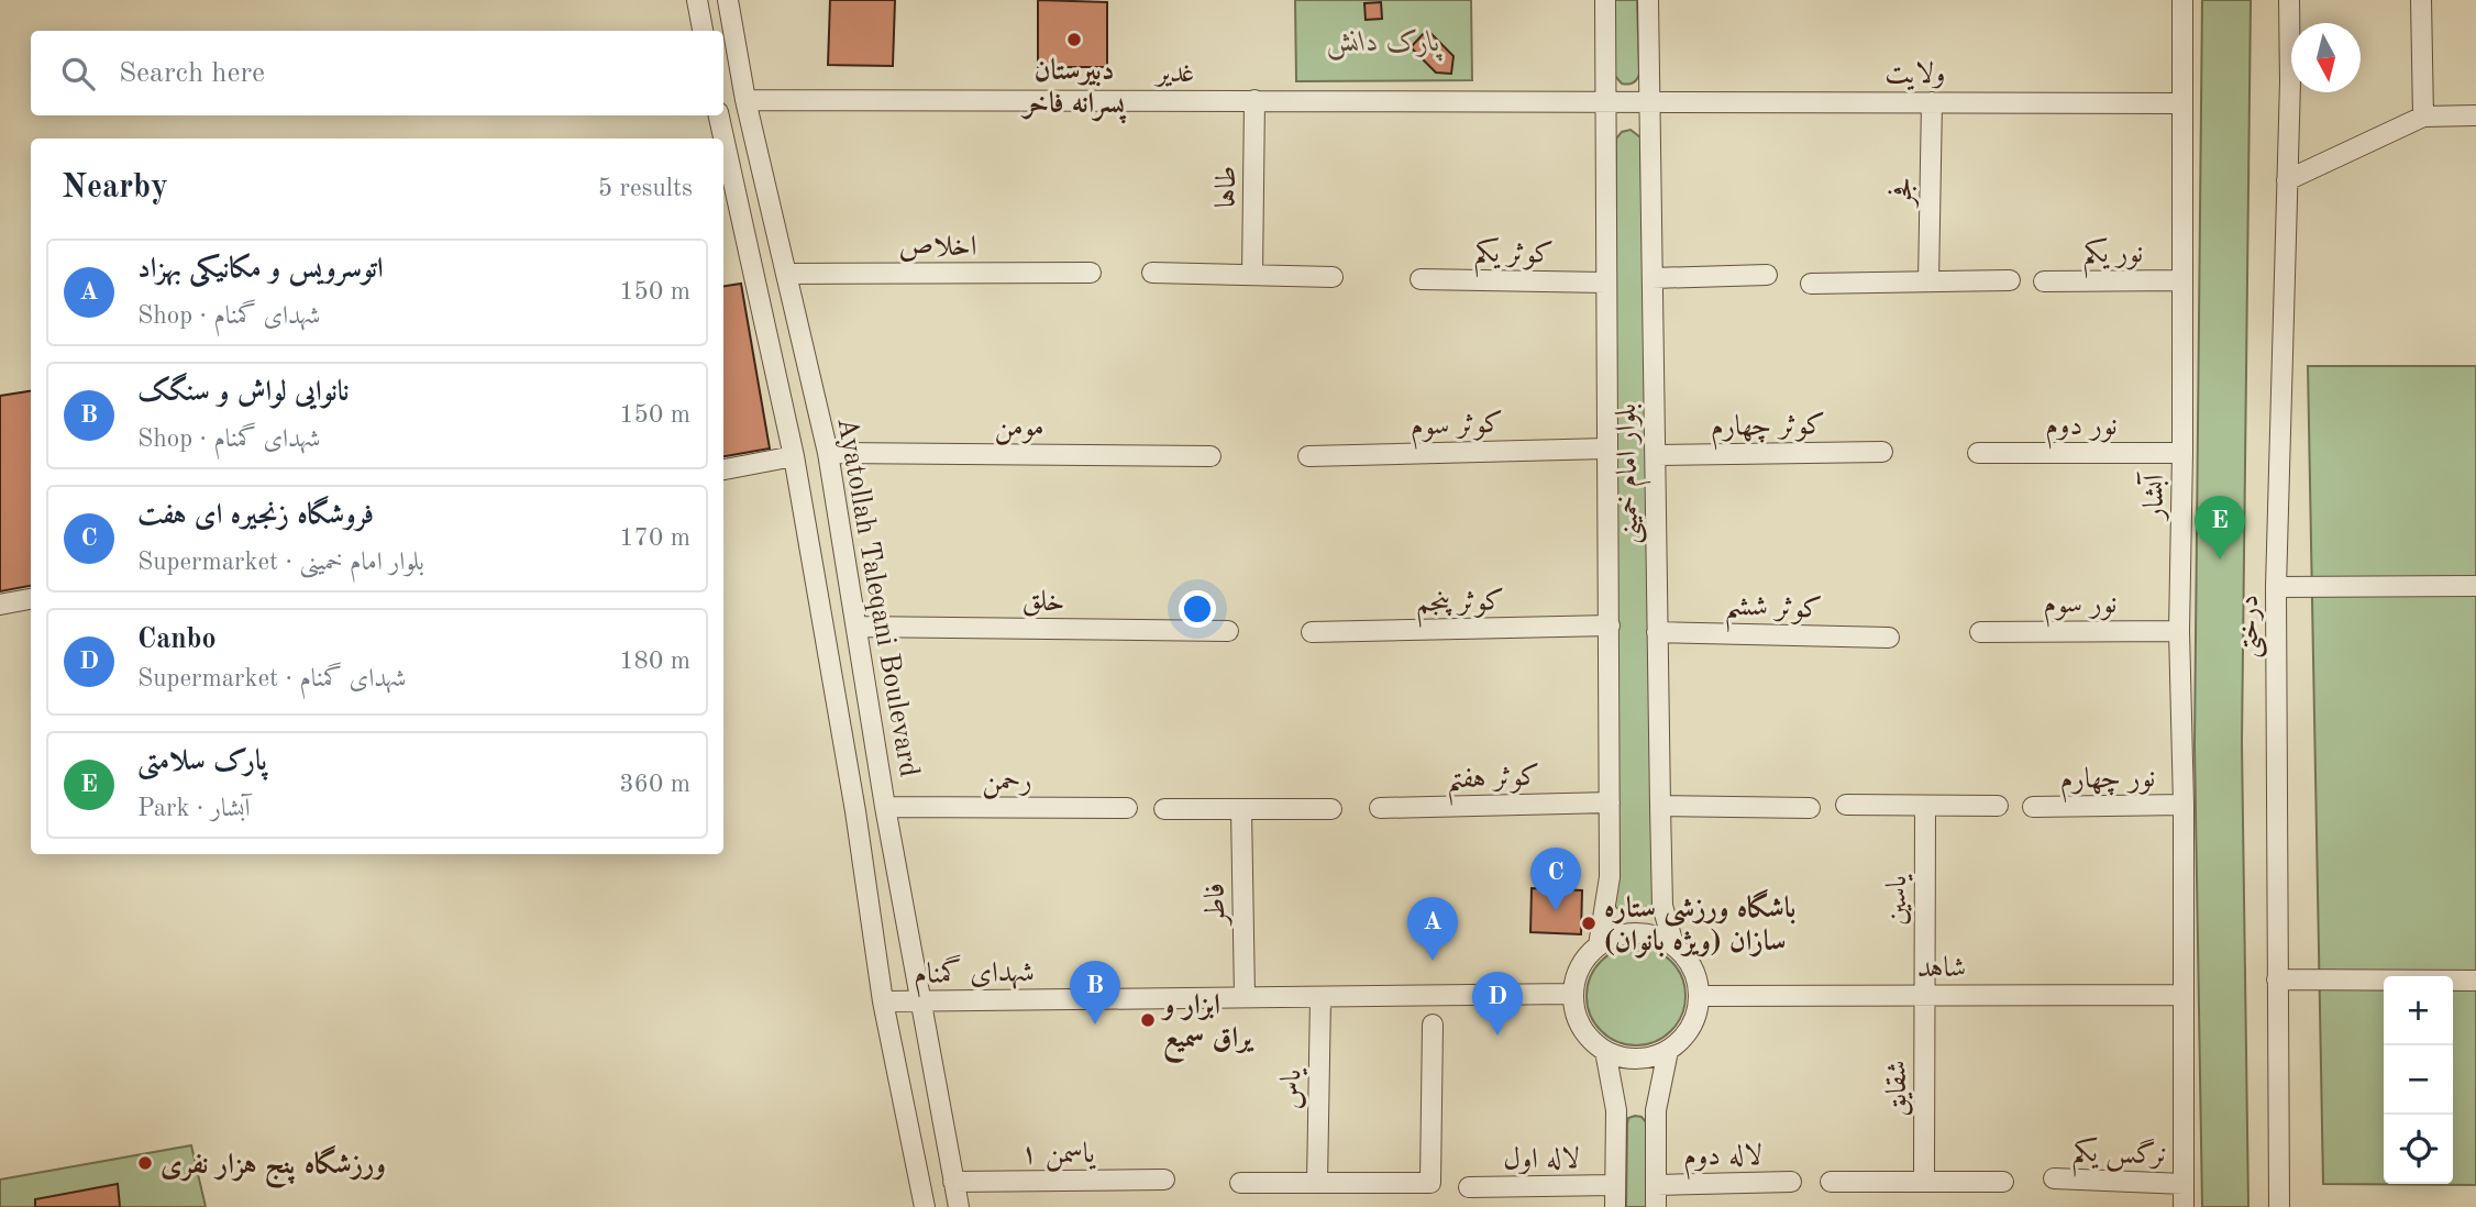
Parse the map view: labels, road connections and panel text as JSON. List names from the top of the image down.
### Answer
{
  "streets": {
    "street": [
      "غدیر",
      "ولایت",
      "طاها",
      "فجر",
      "اخلاص",
      "کوثر یکم",
      "نور یکم",
      "کوثر سوم",
      "کوثر چهارم",
      "نور دوم",
      "مومن",
      "بلوار امام خمینی",
      "آبشار",
      "Ayatollah Taleqani Boulevard",
      "خلق",
      "کوثر پنجم",
      "نور سوم",
      "کوثر ششم",
      "درختی",
      "کوثر هفتم",
      "نور چهارم",
      "رحمن",
      "یاسین",
      "فاطر",
      "شاهد",
      "شهدای گمنام",
      "شقایق",
      "یاس",
      "یاسمن ۱",
      "نرگس یکم",
      "لاله دوم",
      "لاله اول"
    ]
  },
  "crossings": [
    ["غدیر", "ولایت"],
    ["غدیر", "طاها"],
    ["غدیر", "بلوار امام خمینی"],
    ["غدیر", "Ayatollah Taleqani Boulevard"],
    ["ولایت", "فجر"],
    ["ولایت", "بلوار امام خمینی"],
    ["ولایت", "آبشار"],
    ["اخلاص", "Ayatollah Taleqani Boulevard"],
    ["کوثر یکم", "بلوار امام خمینی"],
    ["نور یکم", "آبشار"],
    ["کوثر سوم", "بلوار امام خمینی"],
    ["کوثر چهارم", "بلوار امام خمینی"],
    ["نور دوم", "آبشار"],
    ["مومن", "Ayatollah Taleqani Boulevard"],
    ["بلوار امام خمینی", "کوثر پنجم"],
    ["بلوار امام خمینی", "کوثر ششم"],
    ["بلوار امام خمینی", "کوثر هفتم"],
    ["بلوار امام خمینی", "شاهد"],
    ["بلوار امام خمینی", "شهدای گمنام"],
    ["آبشار", "نور سوم"],
    ["آبشار", "نور چهارم"],
    ["آبشار", "شاهد"],
    ["Ayatollah Taleqani Boulevard", "خلق"],
    ["Ayatollah Taleqani Boulevard", "رحمن"],
    ["Ayatollah Taleqani Boulevard", "شهدای گمنام"],
    ["Ayatollah Taleqani Boulevard", "یاسمن ۱"],
    ["یاسین", "شاهد"],
    ["یاسین", "شقایق"],
    ["فاطر", "شهدای گمنام"],
    ["شاهد", "شهدای گمنام"],
    ["شاهد", "شقایق"],
    ["شهدای گمنام", "یاس"]
  ],
  "parks": ["پارک دانش"],
  "places": [
    "دبیرستان پسرانه فاخر",
    "باشگاه ورزشی ستاره سازان (ویژه بانوان)",
    "ابزار و يراق سميع",
    "ورزشگاه پنج هزار نفری"
  ],
  "north": "bottom",
  "page": {
    "search": "Search here",
    "heading": ["Nearby", "5 results"],
    "list": [
      {
        "mark": "A",
        "name": "اتوسرویس و مکانیکی بهزاد",
        "note": "Shop · شهدای گمنام",
        "value": "150 m"
      },
      {
        "mark": "B",
        "name": "نانوایی لواش و سنگک",
        "note": "Shop · شهدای گمنام",
        "value": "150 m"
      },
      {
        "mark": "C",
        "name": "فروشگاه زنجیره ای هفت",
        "note": "Supermarket · بلوار امام خمینی",
        "value": "170 m"
      },
      {
        "mark": "D",
        "name": "Canbo",
        "note": "Supermarket · شهدای گمنام",
        "value": "180 m"
      },
      {
        "mark": "E",
        "name": "پارک سلامتی",
        "note": "Park · آبشار",
        "value": "360 m"
      }
    ],
    "pins": [
      "E",
      "C",
      "A",
      "B",
      "D"
    ],
    "map_buttons": ["+", "−"]
  }
}
